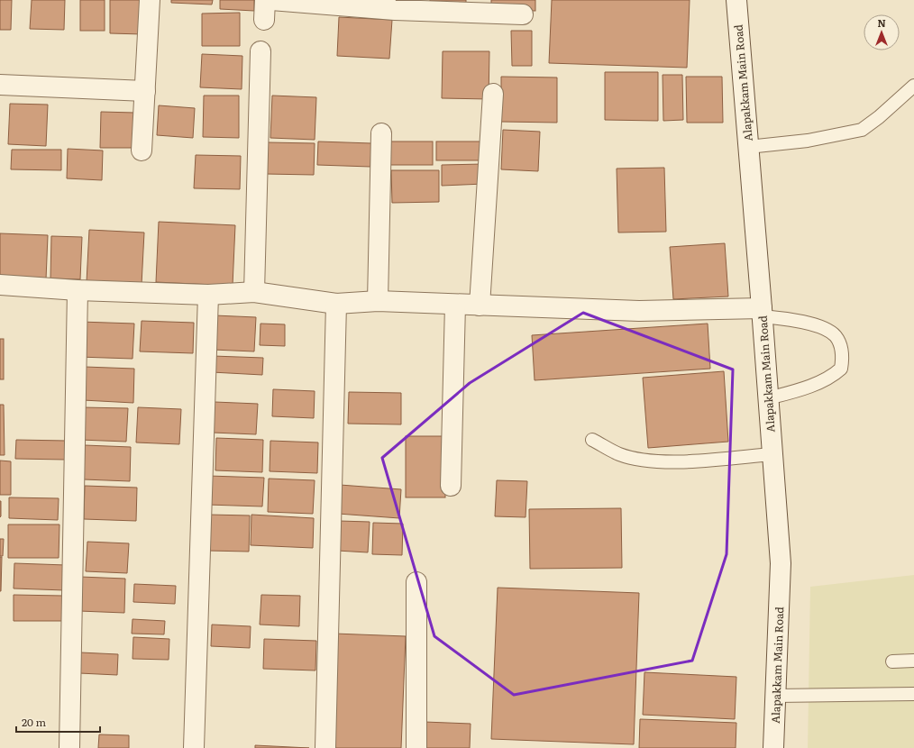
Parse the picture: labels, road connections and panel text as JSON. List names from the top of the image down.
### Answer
{
  "streets": {
    "street": ["Alapakkam Main Road"]
  },
  "scale_bar": "20 m",
  "north": "top"
}
